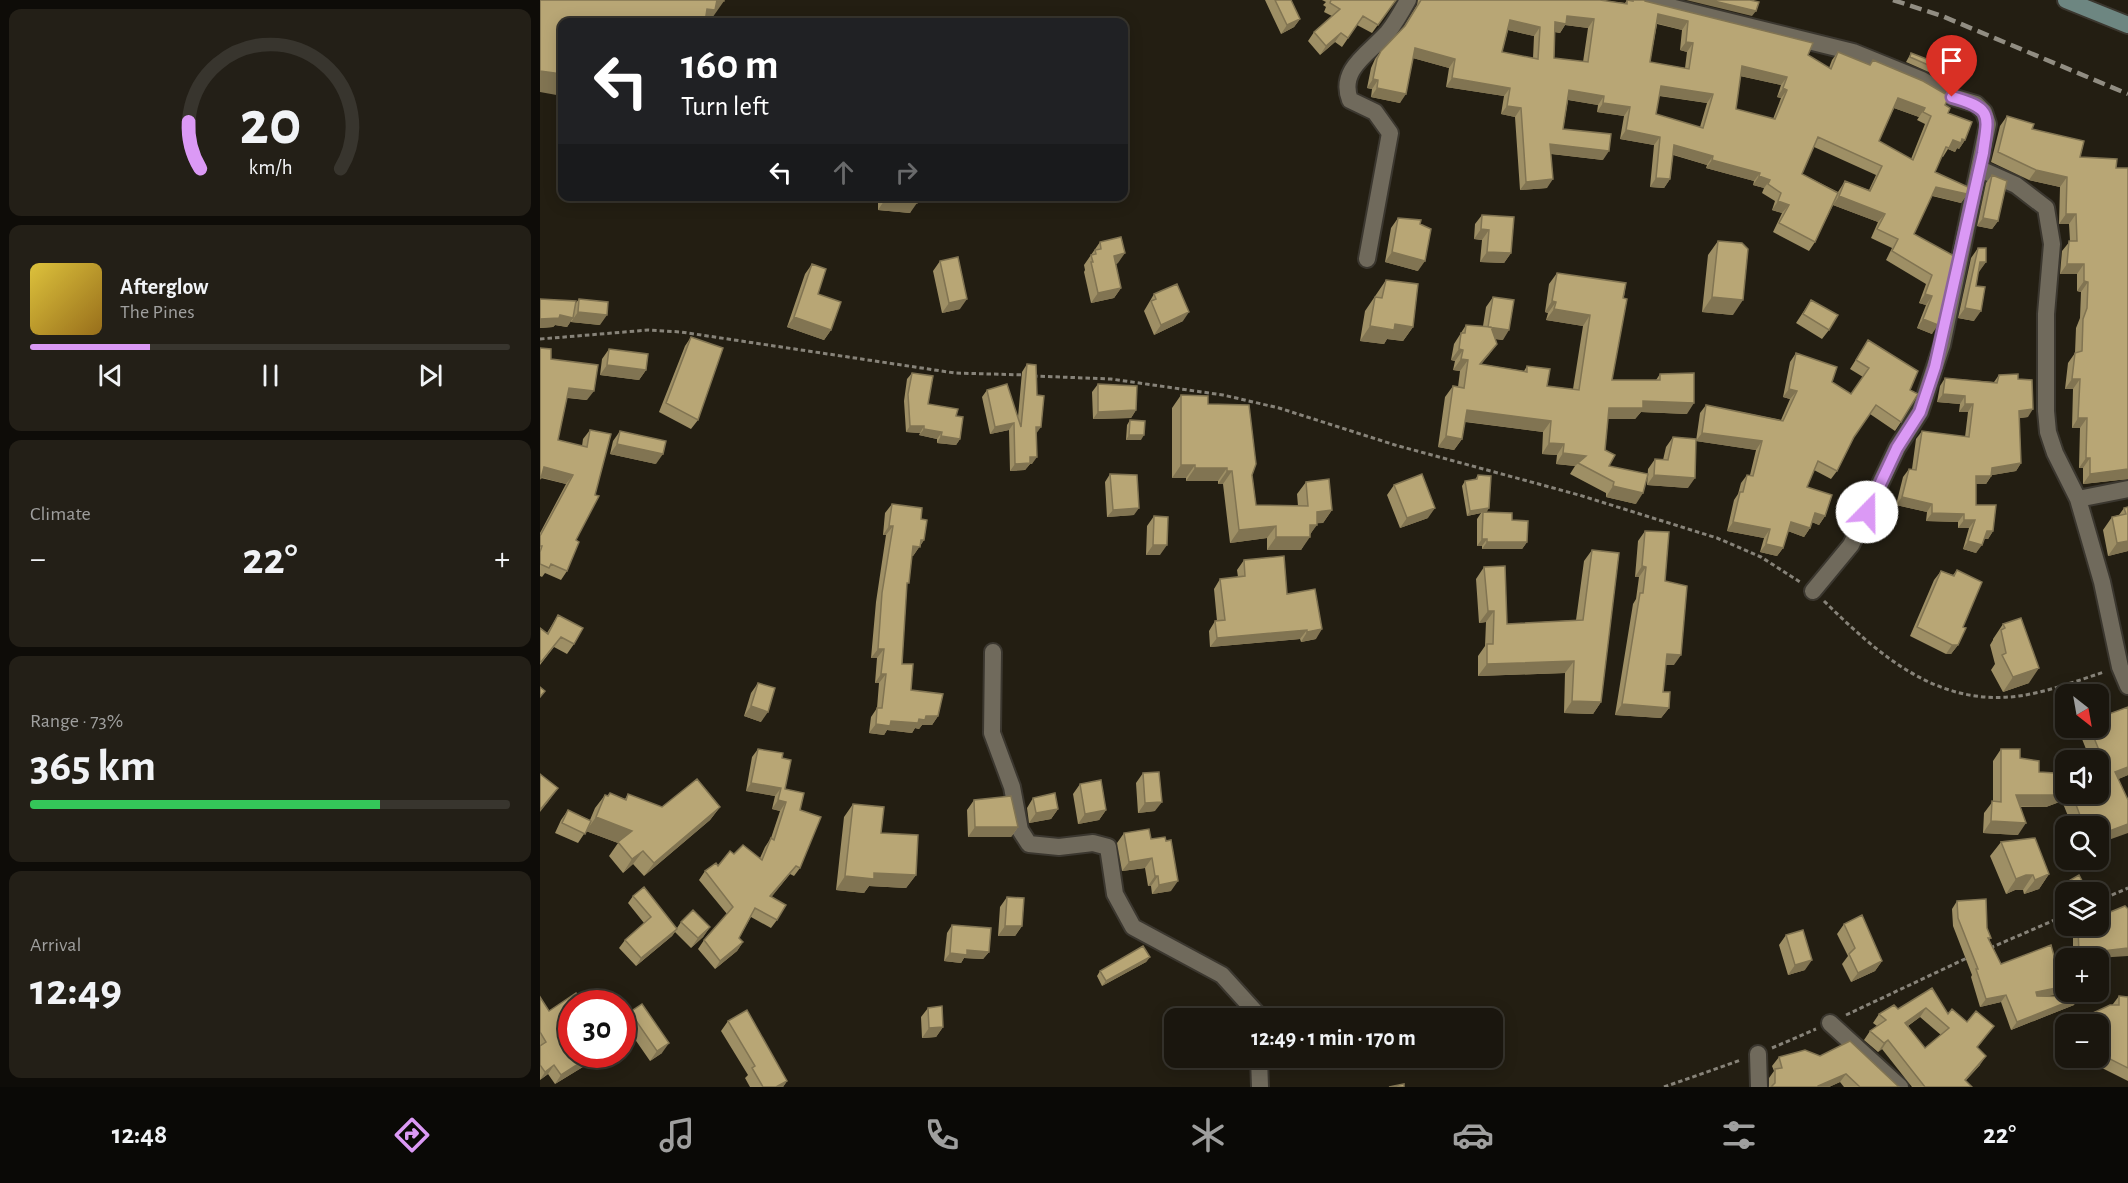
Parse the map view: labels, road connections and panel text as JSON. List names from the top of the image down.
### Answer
{
  "north": "bottom right",
  "page": {
    "turn": ["160 m", "Turn left"],
    "song": ["Afterglow", "The Pines"],
    "tile": [
      "Climate",
      ["Range · 73%", "365 km"],
      ["Arrival", "12:49"]
    ],
    "heat": ["−", "22°", "+"],
    "map_buttons": ["+", "−"],
    "limit": "30",
    "trip": "12:49 · 1 min · 170 m",
    "tabs": ["12:48", "22°"],
    "gauge": ["20", "km/h"]
  }
}
